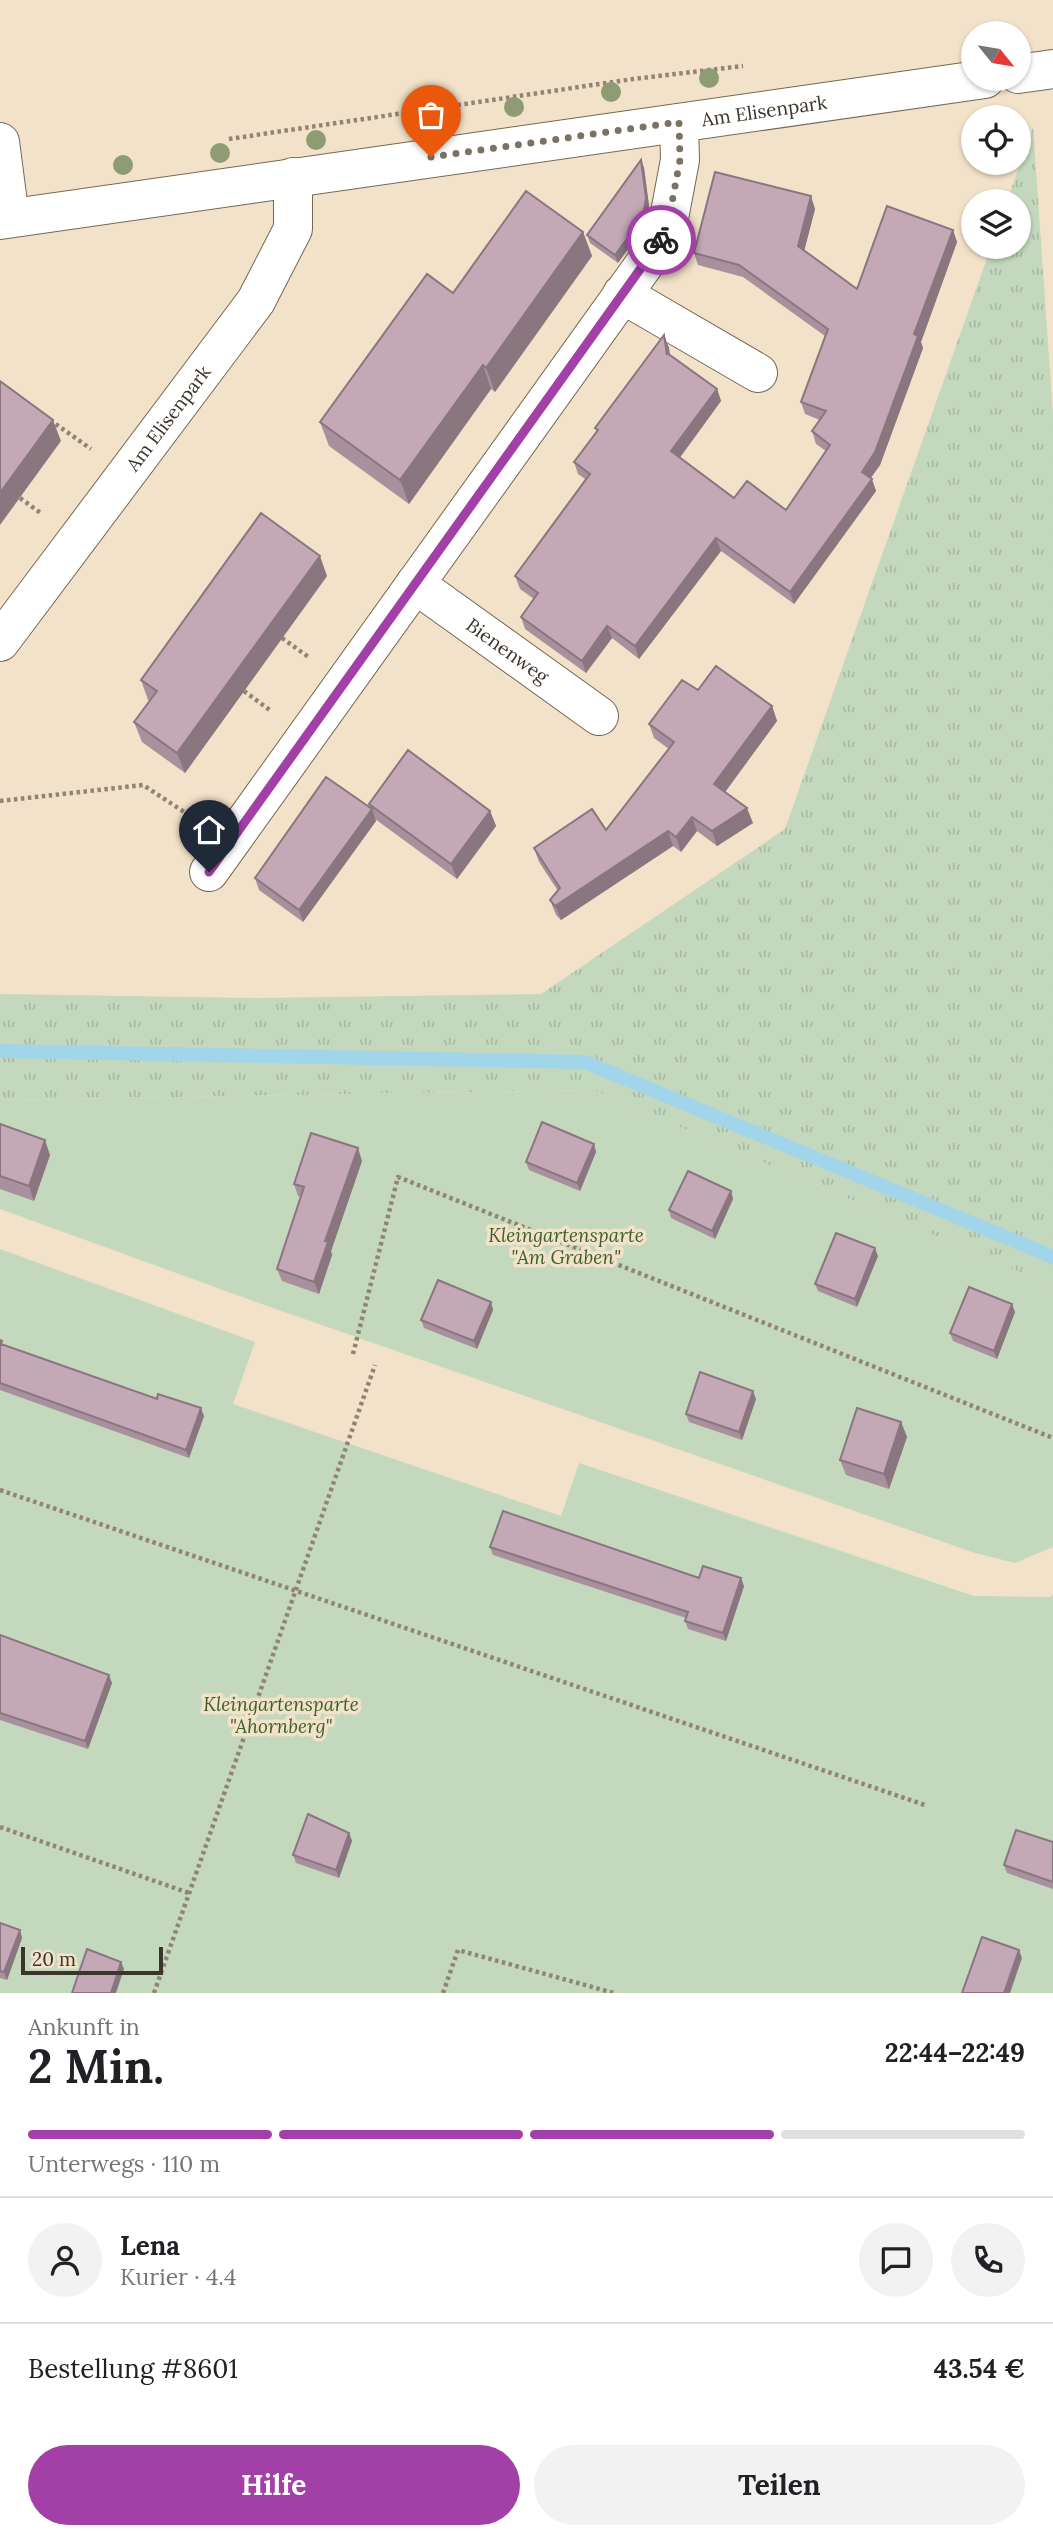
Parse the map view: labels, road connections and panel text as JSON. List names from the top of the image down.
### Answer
{
  "streets": {
    "street": ["Am Elisenpark", "Bienenweg"]
  },
  "parks": ["Kleingartensparte \"Am Graben\"", "Kleingartensparte \"Ahornberg\""],
  "scale_bar": "20 m",
  "north": "bottom right",
  "page": {
    "scale": "20 m",
    "heading": ["2 Min.", "Ankunft in", "22:44–22:49"],
    "panel": [
      "Lena",
      "Kurier · 4.4",
      "Bestellung #8601",
      "43.54 €"
    ],
    "bar": "Unterwegs · 110 m",
    "buttons": ["Hilfe", "Teilen"]
  }
}
